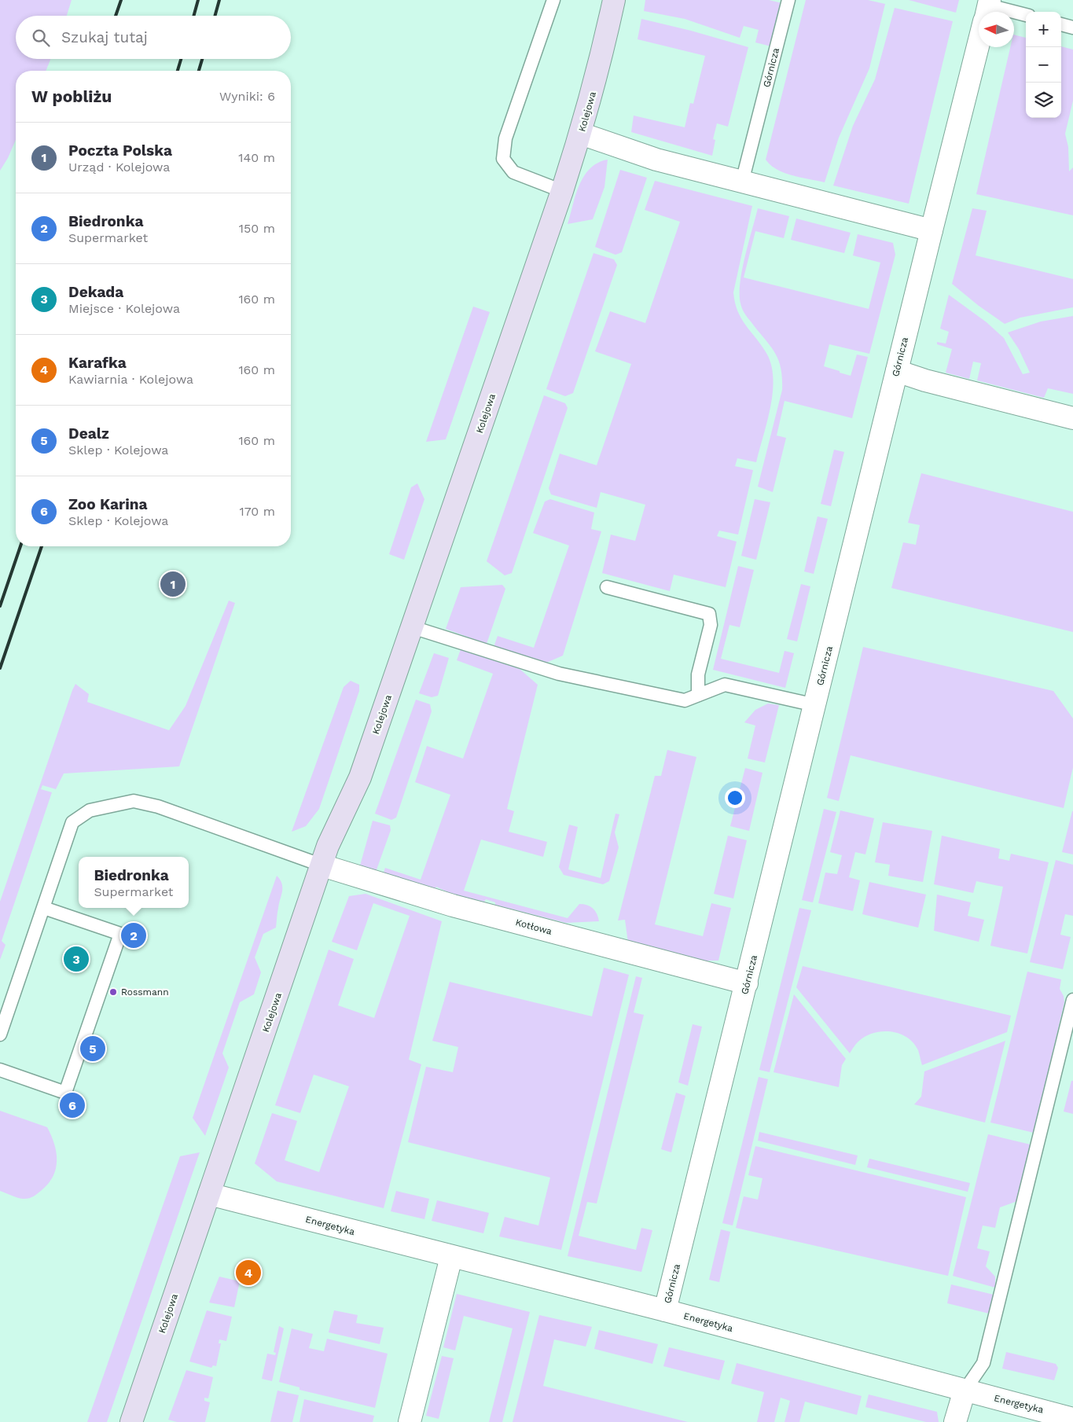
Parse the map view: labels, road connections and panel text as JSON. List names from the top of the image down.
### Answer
{
  "streets": {
    "street": [
      "Górnicza",
      "Kolejowa",
      "Kotłowa",
      "Energetyka"
    ]
  },
  "crossings": [
    ["Górnicza", "Kotłowa"],
    ["Górnicza", "Energetyka"],
    ["Kolejowa", "Kotłowa"],
    ["Kolejowa", "Energetyka"]
  ],
  "places": ["Rossmann"],
  "north": "left",
  "page": {
    "map_buttons": ["+", "−"],
    "search": "Szukaj tutaj",
    "heading": ["W pobliżu", "Wyniki: 6"],
    "list": [
      {
        "mark": "1",
        "name": "Poczta Polska",
        "note": "Urząd · Kolejowa",
        "value": "140 m"
      },
      {
        "mark": "2",
        "name": "Biedronka",
        "note": "Supermarket",
        "value": "150 m"
      },
      {
        "mark": "3",
        "name": "Dekada",
        "note": "Miejsce · Kolejowa",
        "value": "160 m"
      },
      {
        "mark": "4",
        "name": "Karafka",
        "note": "Kawiarnia · Kolejowa",
        "value": "160 m"
      },
      {
        "mark": "5",
        "name": "Dealz",
        "note": "Sklep · Kolejowa",
        "value": "160 m"
      },
      {
        "mark": "6",
        "name": "Zoo Karina",
        "note": "Sklep · Kolejowa",
        "value": "170 m"
      }
    ],
    "pins": [
      "1",
      "2",
      "3",
      "5",
      "6",
      "4"
    ],
    "popup": ["Biedronka", "Supermarket"]
  }
}
